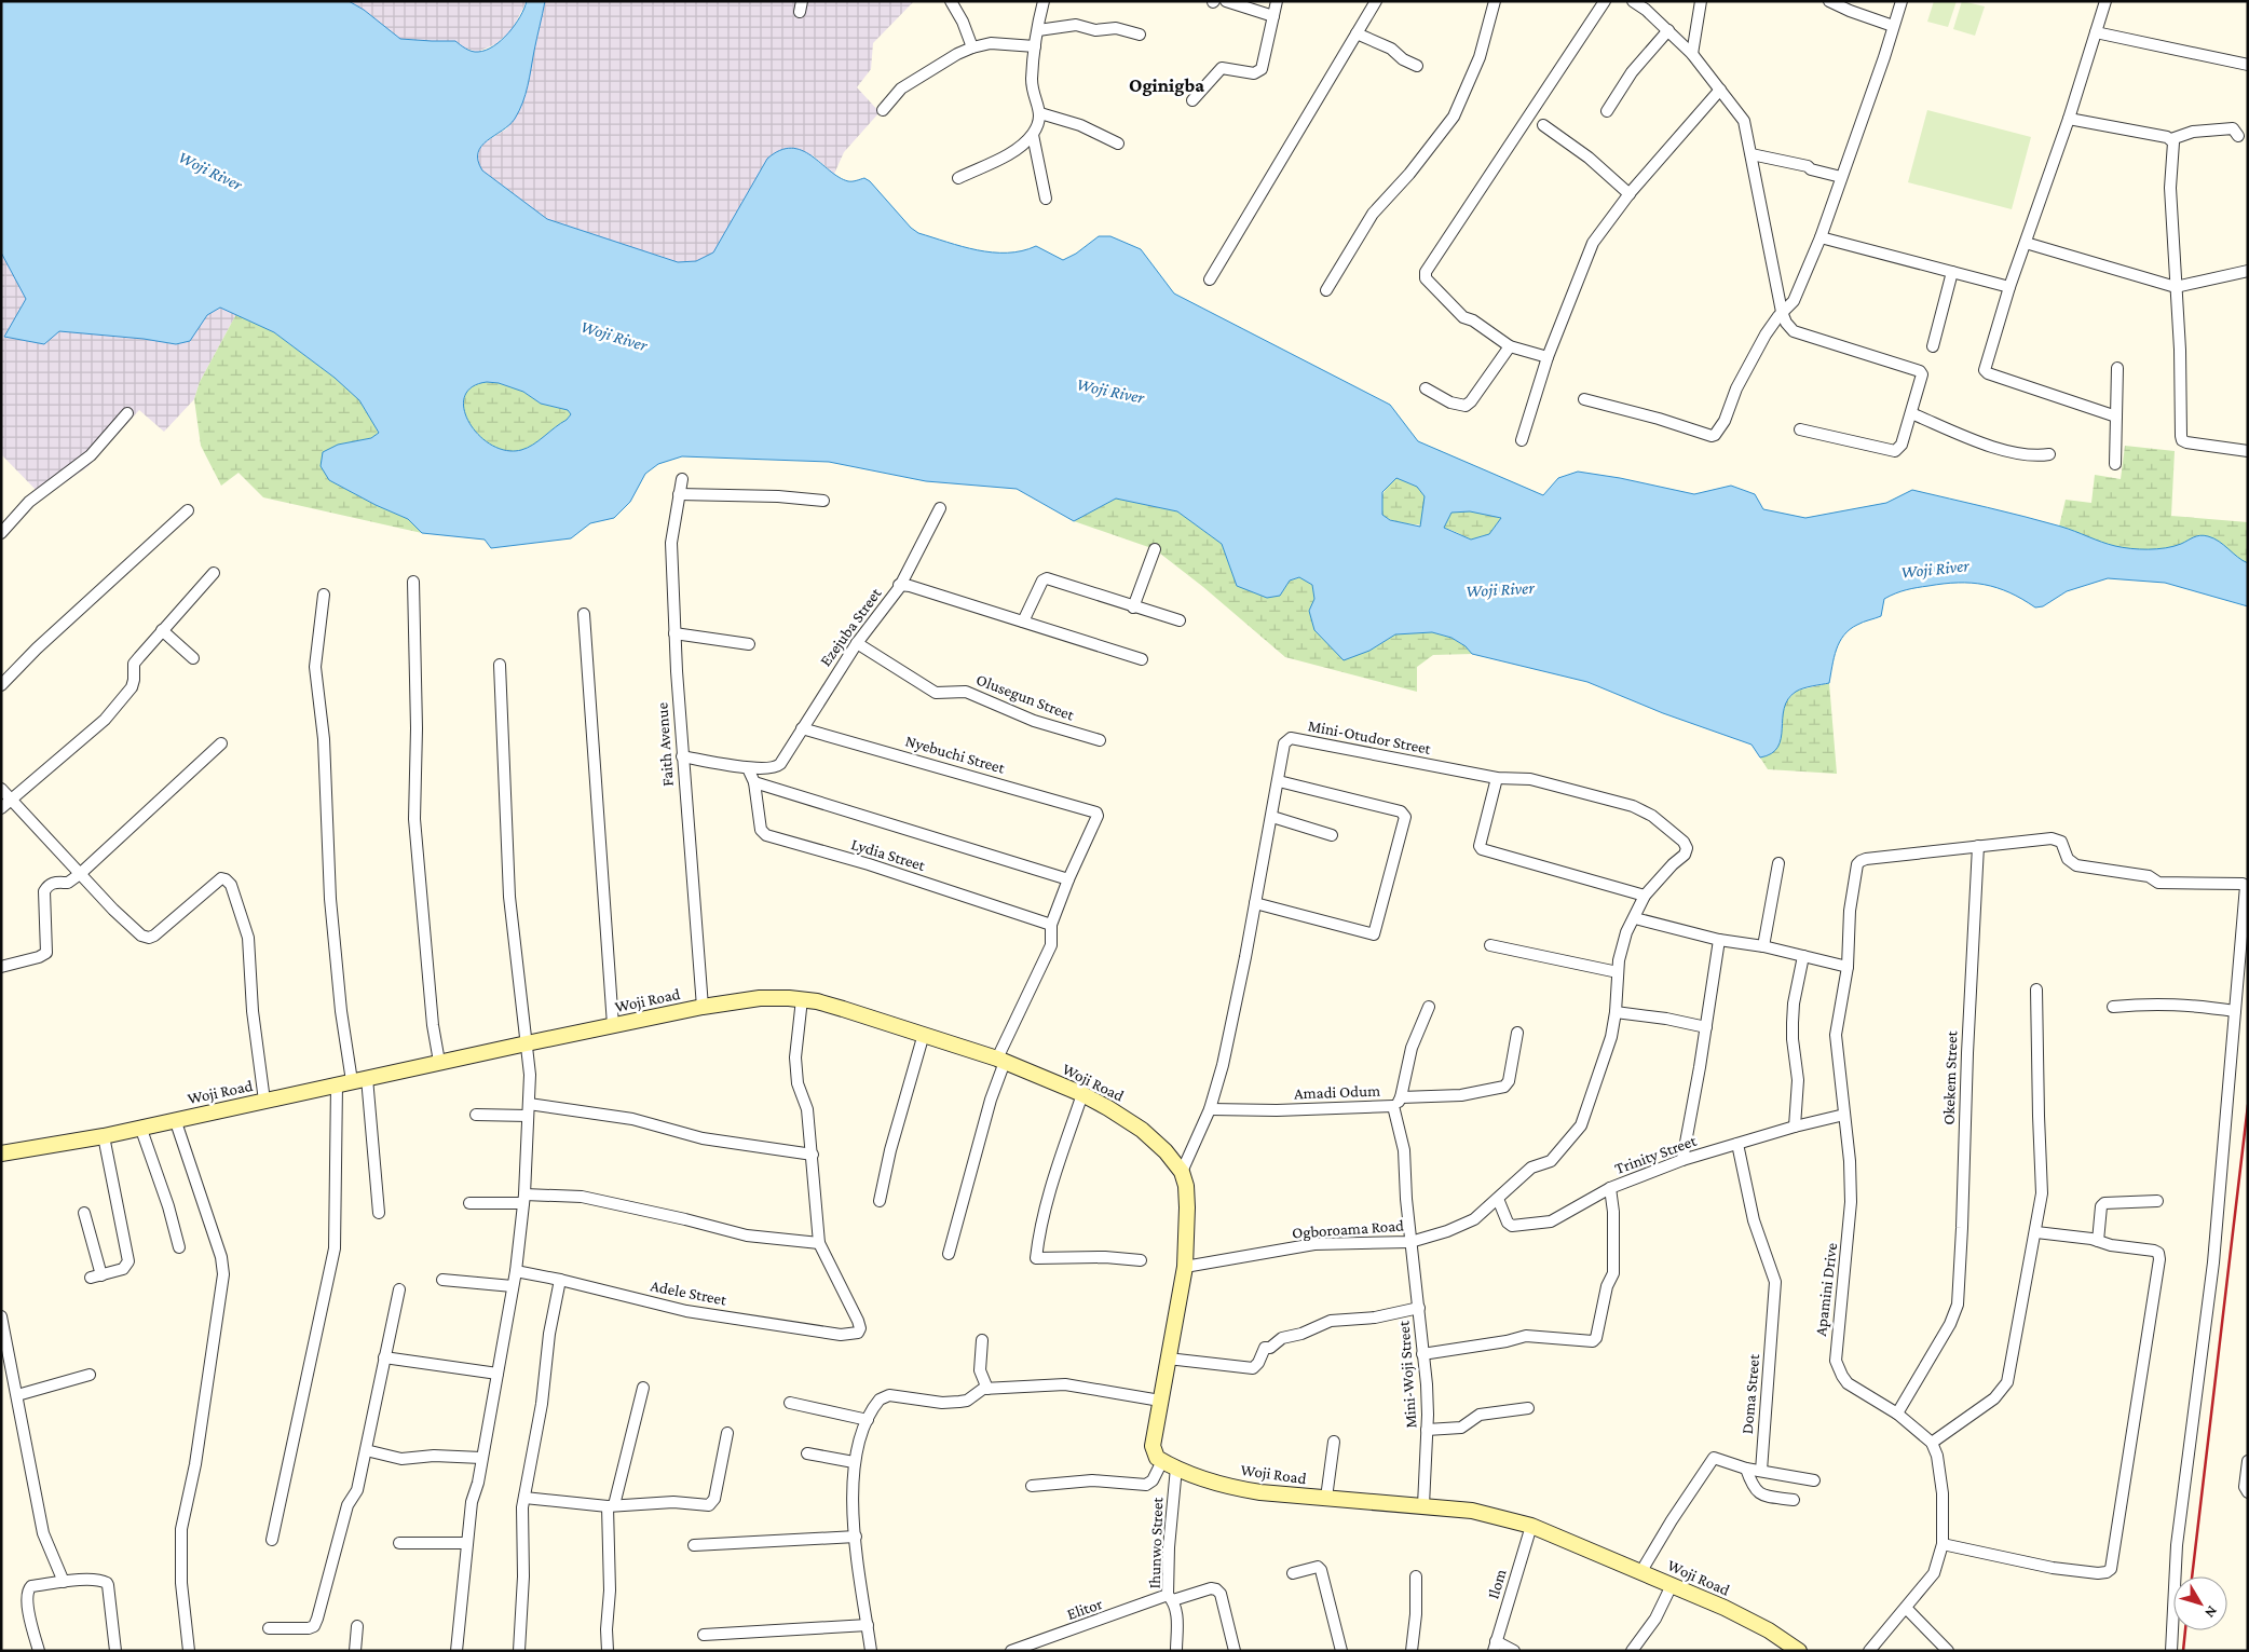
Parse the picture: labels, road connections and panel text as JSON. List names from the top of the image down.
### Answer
{
  "streets": {
    "main road": ["Woji Road"],
    "street": [
      "Ezejuba Street",
      "Olusegun Street",
      "Mini-Otudor Street",
      "Faith Avenue",
      "Nyebuchi Street",
      "Lydia Street",
      "Okekem Street",
      "Amadi Odum",
      "Trinity Street",
      "Ogboroama Road",
      "Apamini Drive",
      "Adele Street",
      "Mini-Woji Street",
      "Doma Street",
      "Ihunwo Street",
      "Ilom",
      "Elitor"
    ]
  },
  "crossings": [
    ["Ezejuba Street", "Olusegun Street"],
    ["Ezejuba Street", "Faith Avenue"],
    ["Ezejuba Street", "Nyebuchi Street"],
    ["Ezejuba Street", "Lydia Street"],
    ["Mini-Otudor Street", "Woji Road"],
    ["Mini-Otudor Street", "Amadi Odum"],
    ["Mini-Otudor Street", "Ogboroama Road"],
    ["Faith Avenue", "Woji Road"],
    ["Woji Road", "Ogboroama Road"],
    ["Woji Road", "Mini-Woji Street"],
    ["Woji Road", "Ihunwo Street"],
    ["Woji Road", "Ilom"],
    ["Okekem Street", "Apamini Drive"],
    ["Amadi Odum", "Ogboroama Road"],
    ["Amadi Odum", "Mini-Woji Street"],
    ["Trinity Street", "Ogboroama Road"],
    ["Trinity Street", "Apamini Drive"],
    ["Trinity Street", "Doma Street"],
    ["Ogboroama Road", "Mini-Woji Street"],
    ["Ihunwo Street", "Elitor"]
  ],
  "districts": ["Oginigba"],
  "water": ["Woji River"],
  "north": "bottom right"
}
